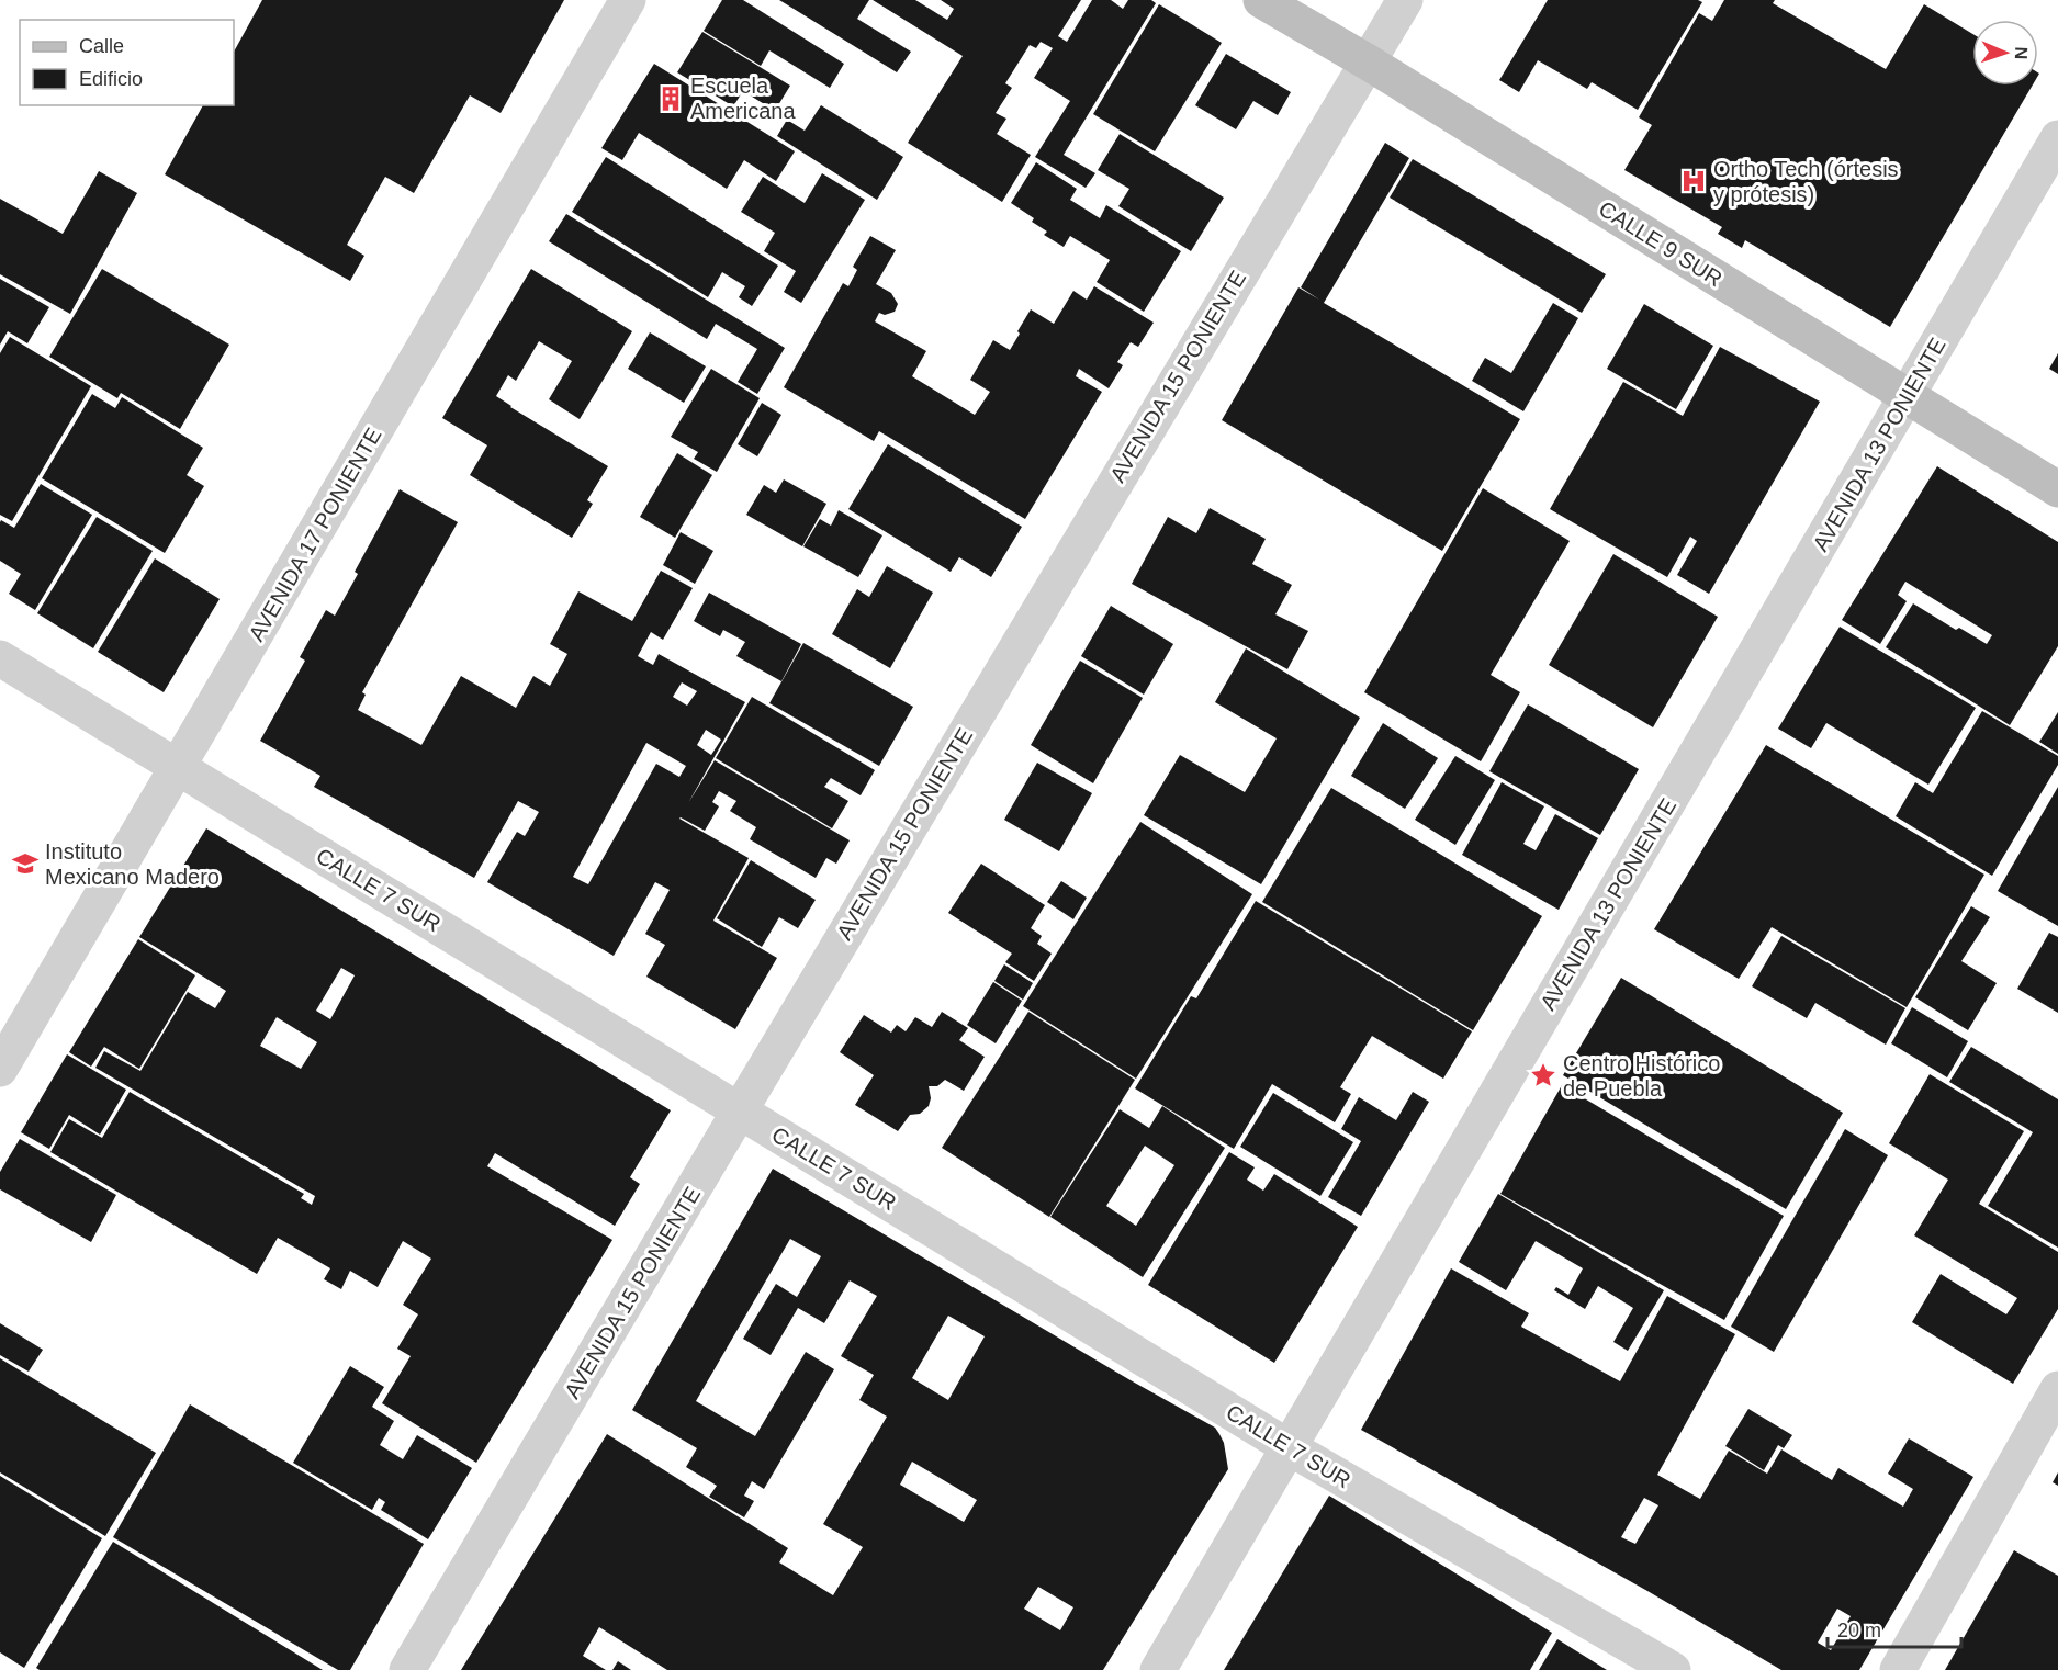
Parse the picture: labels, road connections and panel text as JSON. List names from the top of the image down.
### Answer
{
  "streets": {
    "street": [
      "CALLE 9 SUR",
      "AVENIDA 15 PONIENTE",
      "AVENIDA 13 PONIENTE",
      "AVENIDA 17 PONIENTE",
      "CALLE 7 SUR"
    ]
  },
  "crossings": [
    ["CALLE 9 SUR", "AVENIDA 15 PONIENTE"],
    ["CALLE 9 SUR", "AVENIDA 13 PONIENTE"],
    ["AVENIDA 15 PONIENTE", "CALLE 7 SUR"],
    ["AVENIDA 13 PONIENTE", "CALLE 7 SUR"],
    ["AVENIDA 17 PONIENTE", "CALLE 7 SUR"]
  ],
  "places": {
    "building": ["Escuela Americana"],
    "hospital": ["Ortho Tech (órtesis y prótesis)"],
    "school or university": ["Instituto Mexicano Madero"],
    "place": ["Centro Histórico de Puebla"]
  },
  "legend": ["Calle", "Edificio"],
  "scale_bar": "20 m",
  "north": "right"
}
